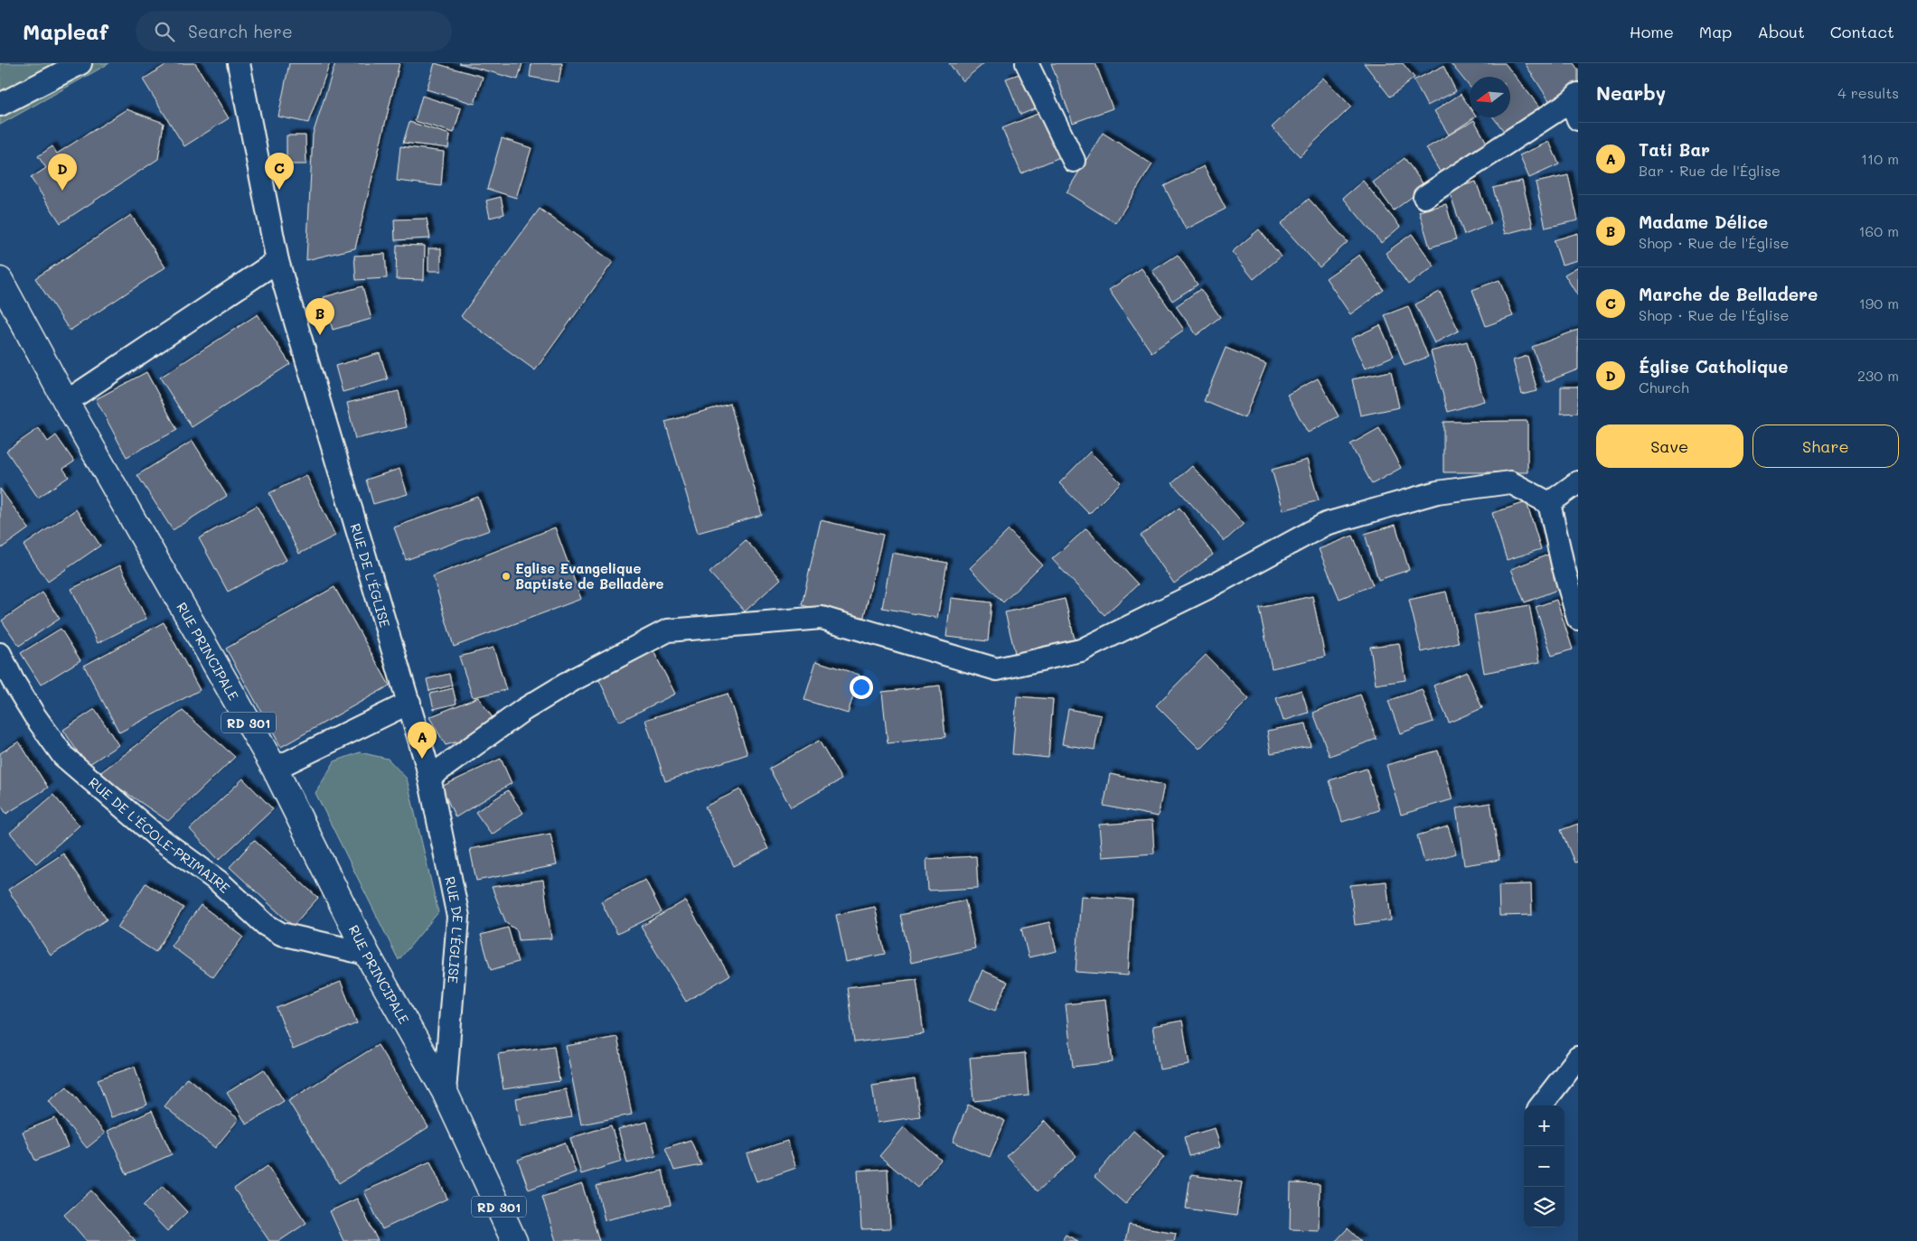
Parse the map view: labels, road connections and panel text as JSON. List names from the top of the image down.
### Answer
{
  "streets": {
    "main road": ["RUE PRINCIPALE", "RD 301"],
    "street": ["RUE DE L'ÉGLISE", "RUE DE L'ÉCOLE-PRIMAIRE"]
  },
  "crossings": [
    ["RUE DE L'ÉGLISE", "RUE PRINCIPALE"],
    ["RUE PRINCIPALE", "RUE DE L'ÉCOLE-PRIMAIRE"]
  ],
  "places": ["Eglise Evangelique Baptiste de Belladère"],
  "north": "left",
  "page": {
    "header": "Mapleaf",
    "search": "Search here",
    "nav": [
      "Home",
      "Map",
      "About",
      "Contact"
    ],
    "heading": ["Nearby", "4 results"],
    "list": [
      {
        "mark": "A",
        "name": "Tati Bar",
        "note": "Bar · Rue de l'Église",
        "value": "110 m"
      },
      {
        "mark": "B",
        "name": "Madame Délice",
        "note": "Shop · Rue de l'Église",
        "value": "160 m"
      },
      {
        "mark": "C",
        "name": "Marche de Belladere",
        "note": "Shop · Rue de l'Église",
        "value": "190 m"
      },
      {
        "mark": "D",
        "name": "Église Catholique",
        "note": "Church",
        "value": "230 m"
      }
    ],
    "pins": [
      "C",
      "D",
      "B",
      "A"
    ],
    "buttons": ["Save", "Share"],
    "map_buttons": ["+", "−"]
  }
}
